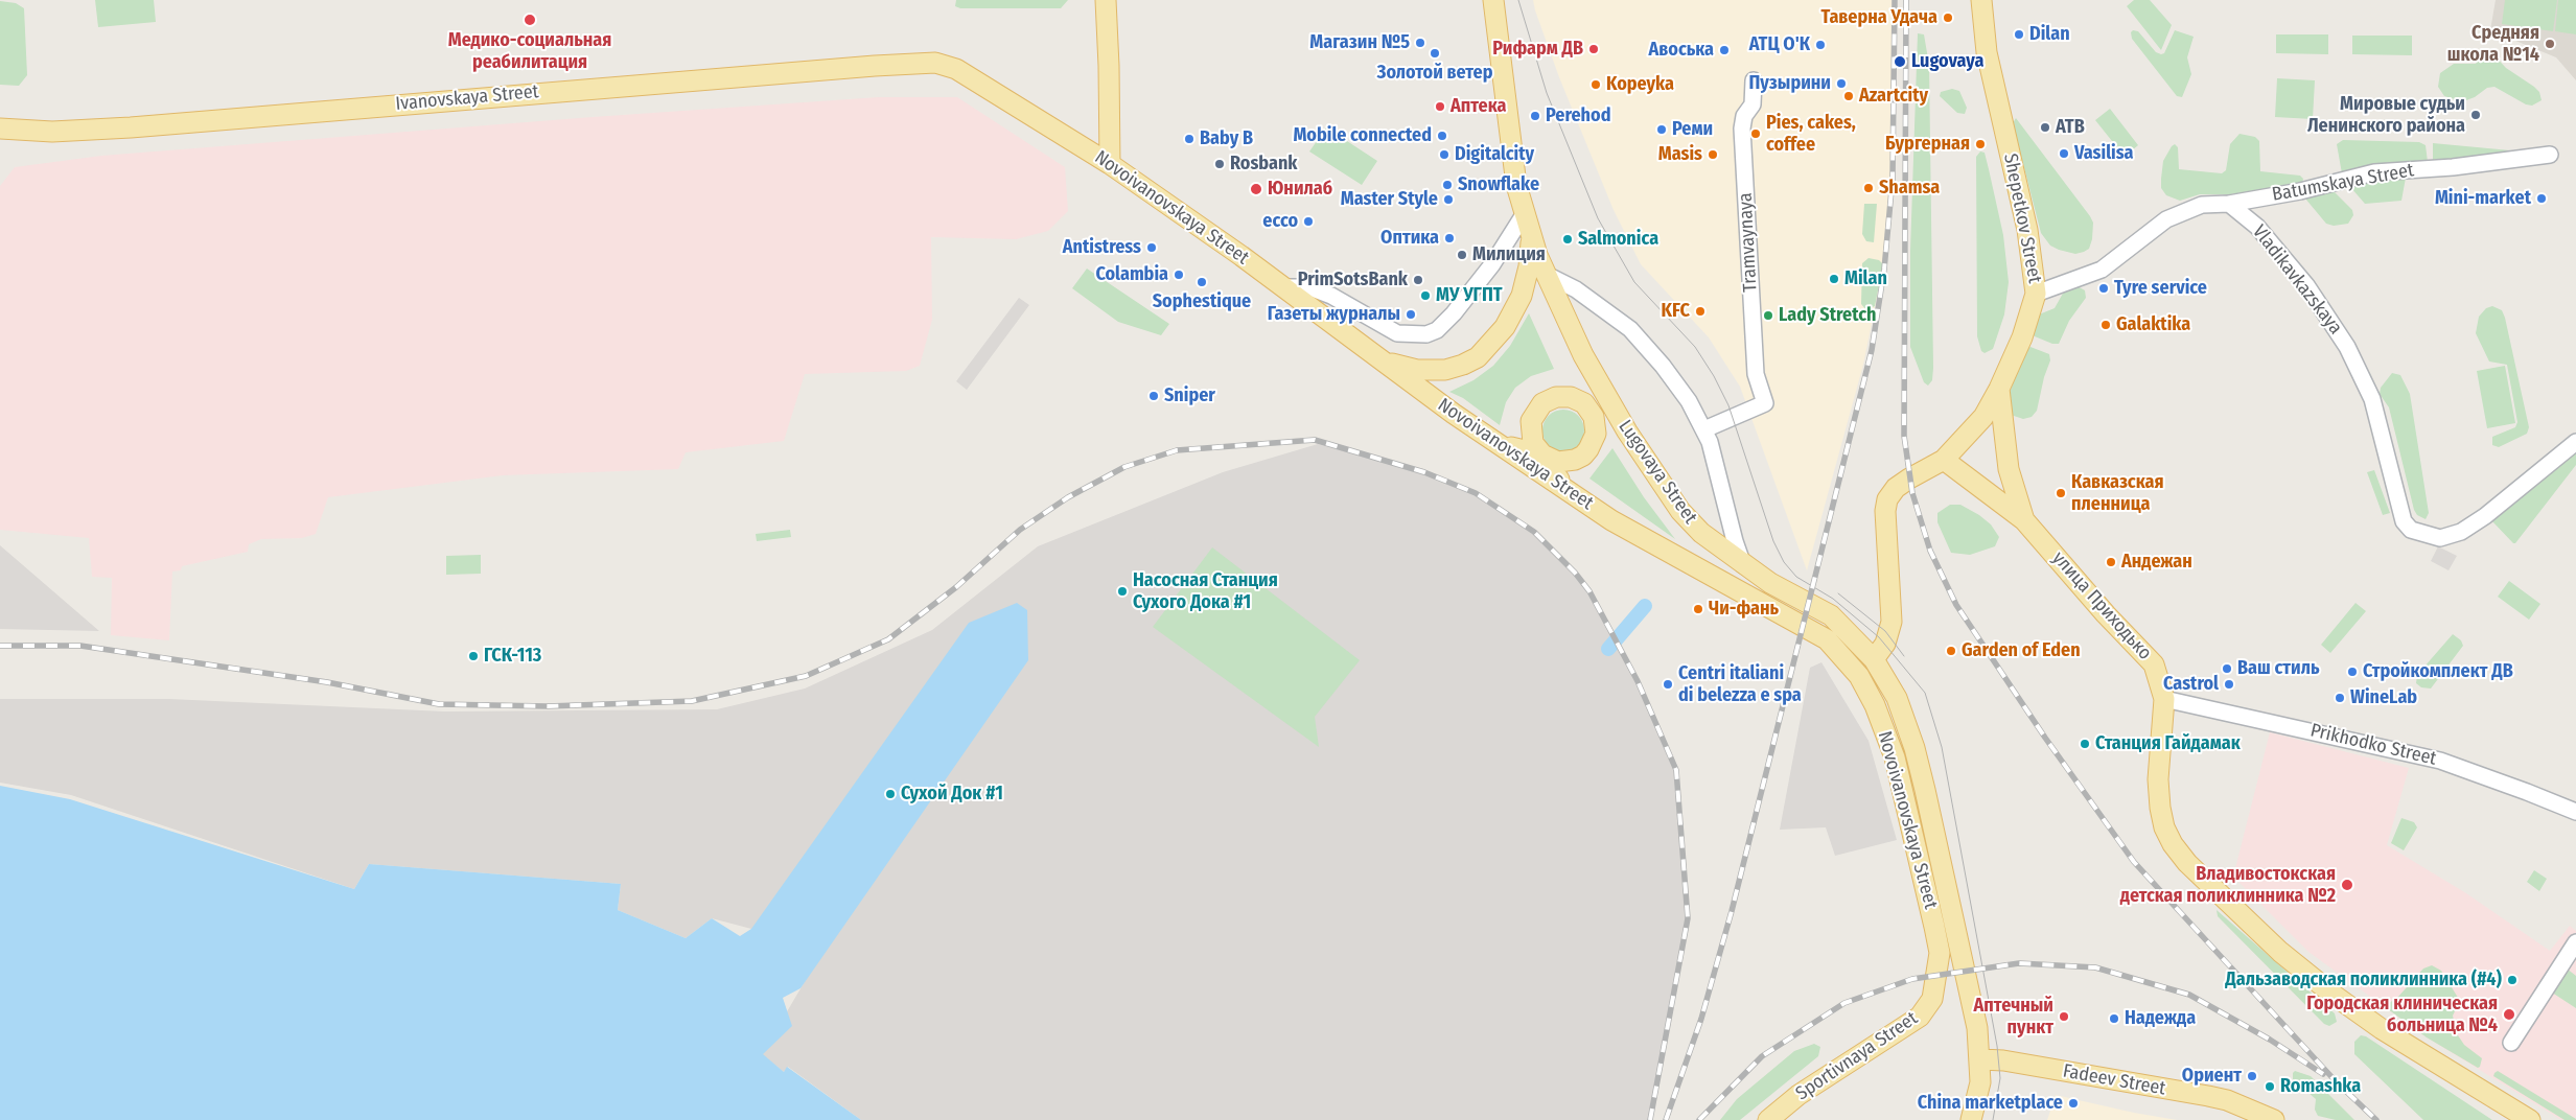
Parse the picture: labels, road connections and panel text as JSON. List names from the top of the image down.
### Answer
{
  "streets": {
    "main road": [
      "Ivanovskaya Street",
      "Novoivanovskaya Street",
      "Shepetkov Street",
      "Lugovaya Street",
      "улица Приходько",
      "Sportivnaya Street",
      "Fadeev Street"
    ],
    "street": [
      "Batumskaya Street",
      "Tramvaynaya",
      "Vladikavkazskaya",
      "Prikhodko Street"
    ]
  },
  "crossings": [
    ["Ivanovskaya Street", "Novoivanovskaya Street"],
    ["Batumskaya Street", "Vladikavkazskaya"],
    ["Novoivanovskaya Street", "Sportivnaya Street"],
    ["Shepetkov Street", "Lugovaya Street"],
    ["Shepetkov Street", "улица Приходько"],
    ["Lugovaya Street", "Fadeev Street"],
    ["улица Приходько", "Prikhodko Street"]
  ],
  "places": [
    "Таверна Удача",
    "Медико-социальная реабилитация",
    "Dilan",
    "Магазин №5",
    "Средняя школа №14",
    "АТЦ О'К",
    "Рифарм ДВ",
    "Авоська",
    "Золотой ветер",
    "Lugovaya",
    "Пузырини",
    "Kopeyka",
    "Azartcity",
    "Аптека",
    "Мировые судьи Ленинского района",
    "Perehod",
    "ATB",
    "Реми",
    "Pies, cakes, coffee",
    "Mobile connected",
    "Baby B",
    "Бургерная",
    "Vasilisa",
    "Digitalcity",
    "Masis",
    "Rosbank",
    "Snowflake",
    "Shamsa",
    "Юнилаб",
    "Mini-market",
    "Master Style",
    "ecco",
    "Оптика",
    "Salmonica",
    "Antistress",
    "Милиция",
    "Colambia",
    "Milan",
    "PrimSotsBank",
    "Sophestique",
    "Tyre service",
    "МУ УГПТ",
    "KFC",
    "Газеты журналы",
    "Lady Stretch",
    "Galaktika",
    "Sniper",
    "Кавказская пленница",
    "Андежан",
    "Насосная Станция Сухого Дока #1",
    "Чи-фань",
    "Garden of Eden",
    "ГСК-113",
    "Ваш стиль",
    "Стройкомплект ДВ",
    "Centri italiani di belezza e spa",
    "Castrol",
    "WineLab",
    "Станция Гайдамак",
    "Сухой Док #1",
    "Владивостокская детская поликлинника №2",
    "Дальзаводская поликлинника (#4)",
    "Городская клиническая больница №4",
    "Аптечный пункт",
    "Надежда",
    "Ориент",
    "Romashka",
    "China marketplace"
  ]
}
